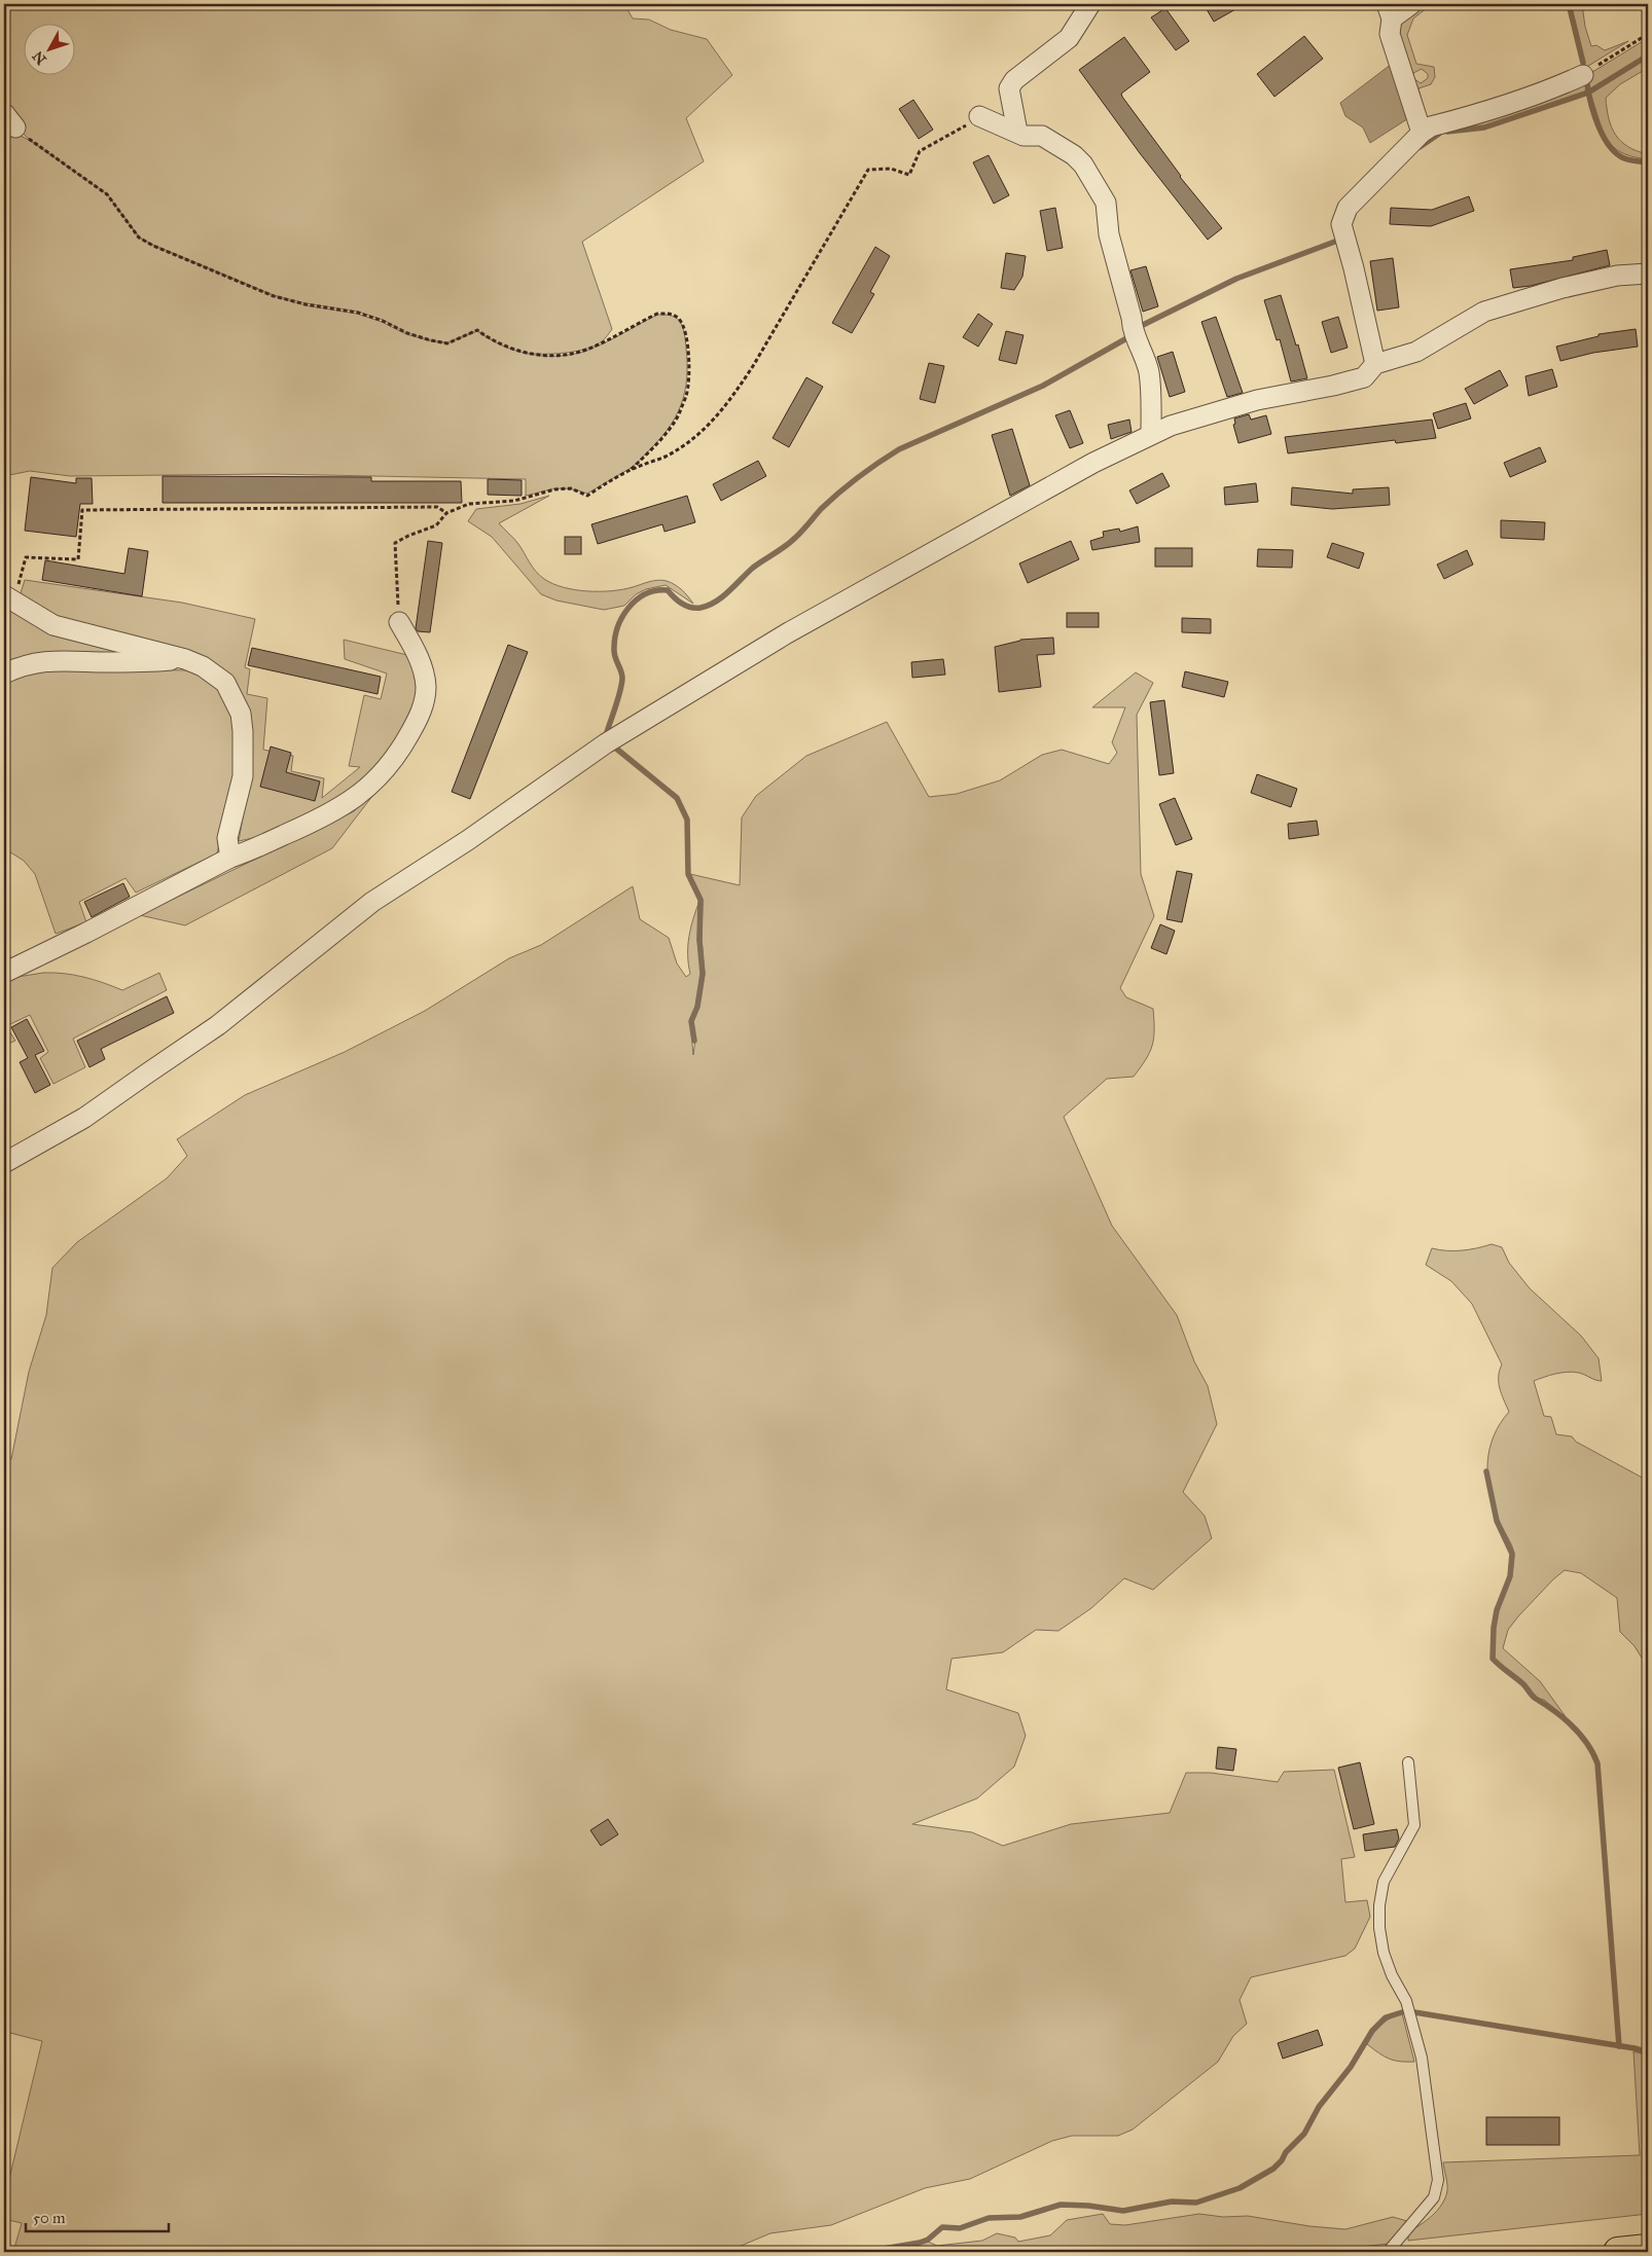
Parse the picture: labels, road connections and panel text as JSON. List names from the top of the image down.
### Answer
{
  "scale_bar": "50 m",
  "north": "bottom left"
}
